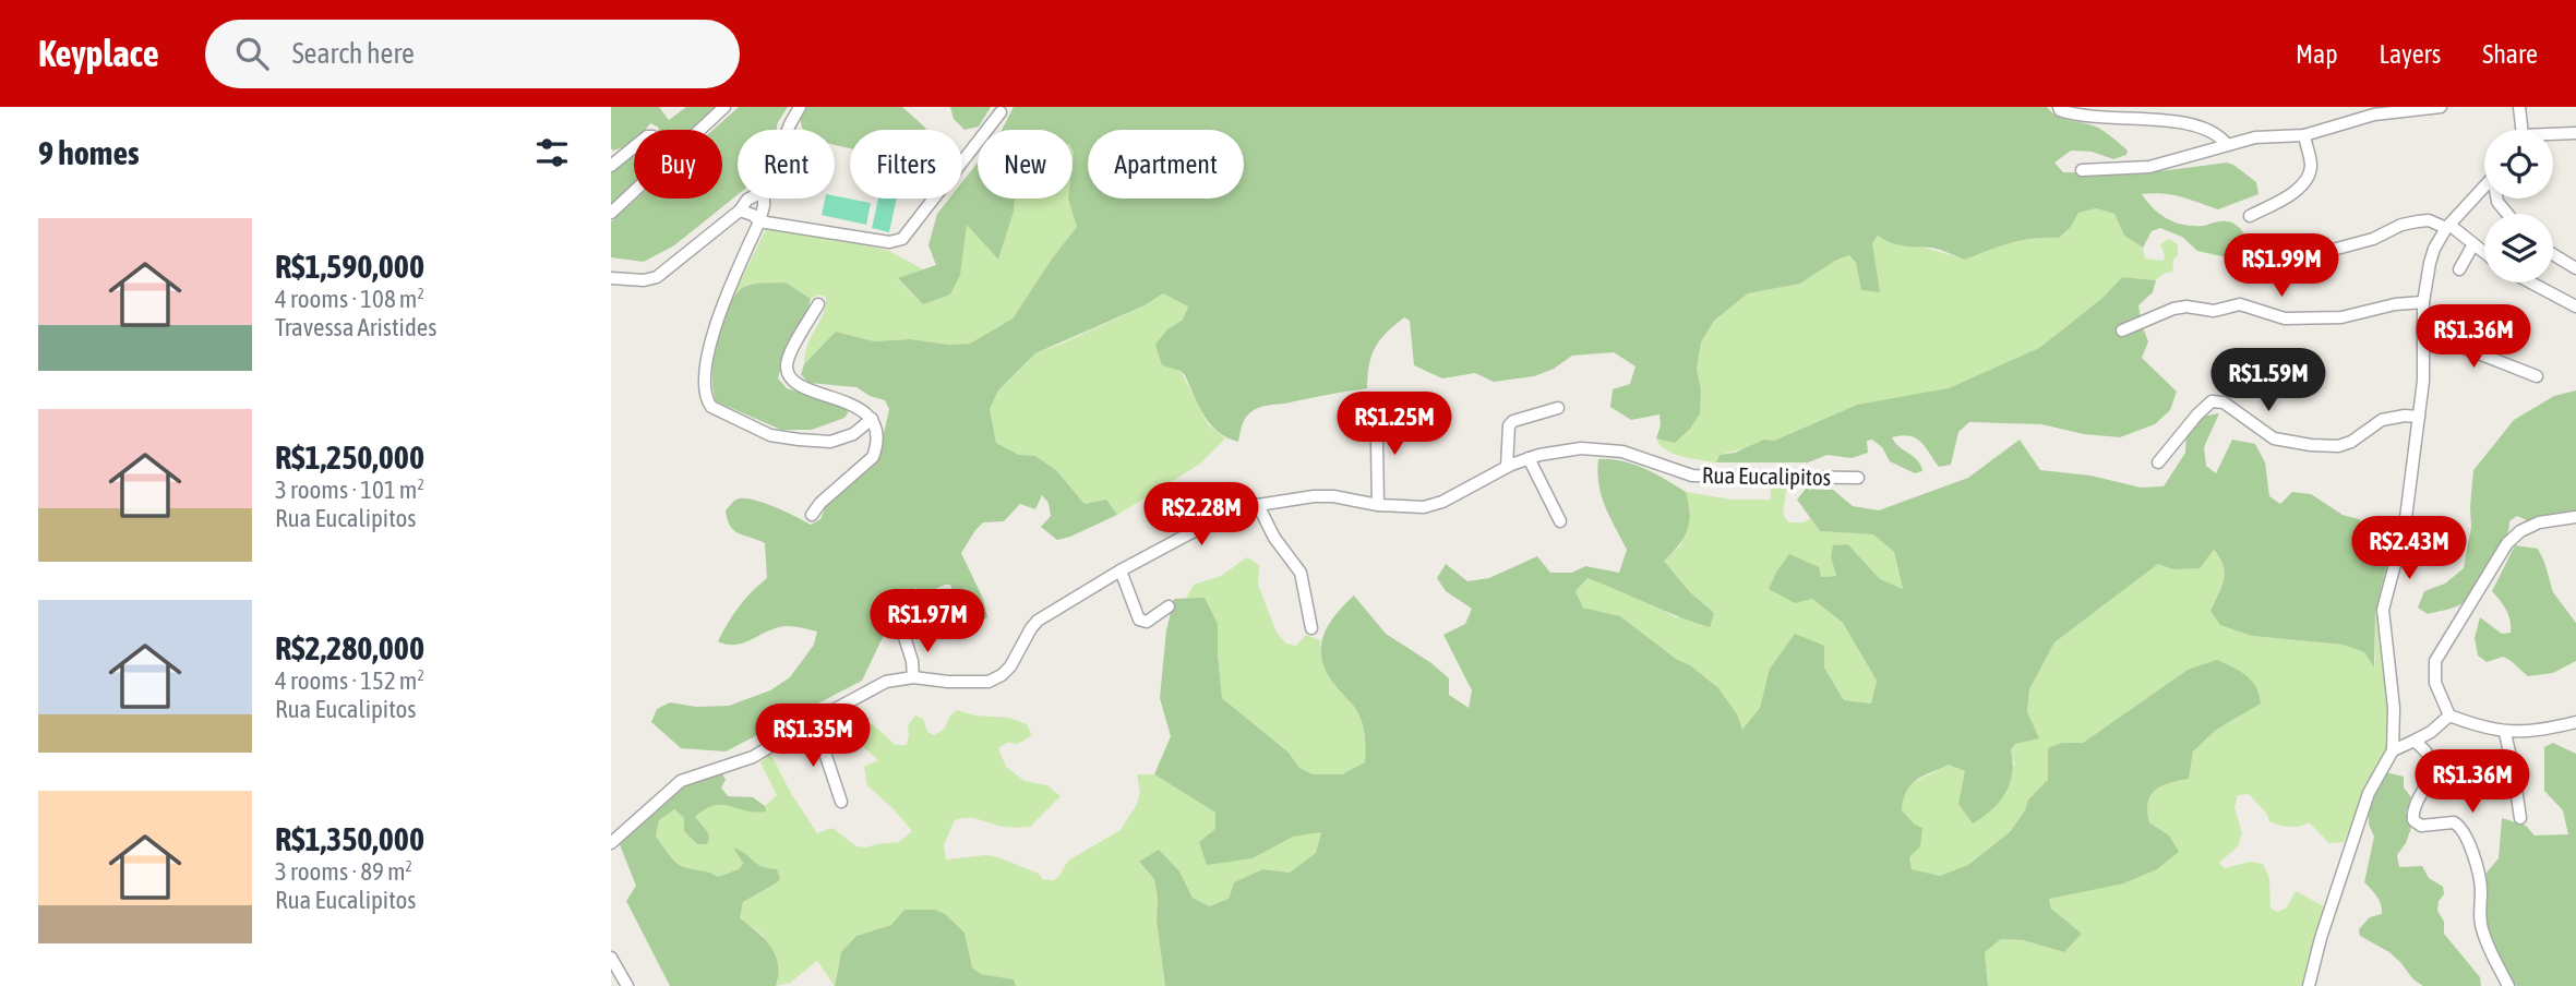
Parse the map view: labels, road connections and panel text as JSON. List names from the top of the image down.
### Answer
{
  "streets": {
    "street": ["Rua Eucalipitos"]
  },
  "page": {
    "header": "Keyplace",
    "search": "Search here",
    "nav": ["Map", "Layers", "Share"],
    "heading": "9 homes",
    "chip": [
      "Buy",
      "Rent",
      "Filters",
      "New",
      "Apartment"
    ],
    "list": [
      {
        "name": "R$1,590,000",
        "note": "4 rooms · 108 m² · Travessa Aristides"
      },
      {
        "name": "R$1,250,000",
        "note": "3 rooms · 101 m² · Rua Eucalipitos"
      },
      {
        "name": "R$2,280,000",
        "note": "4 rooms · 152 m² · Rua Eucalipitos"
      },
      {
        "name": "R$1,350,000",
        "note": "3 rooms · 89 m² · Rua Eucalipitos"
      }
    ],
    "price": [
      "R$1.99M",
      "R$1.36M",
      "R$1.59M",
      "R$1.25M",
      "R$2.28M",
      "R$2.43M",
      "R$1.97M",
      "R$1.35M",
      "R$1.36M"
    ]
  }
}
